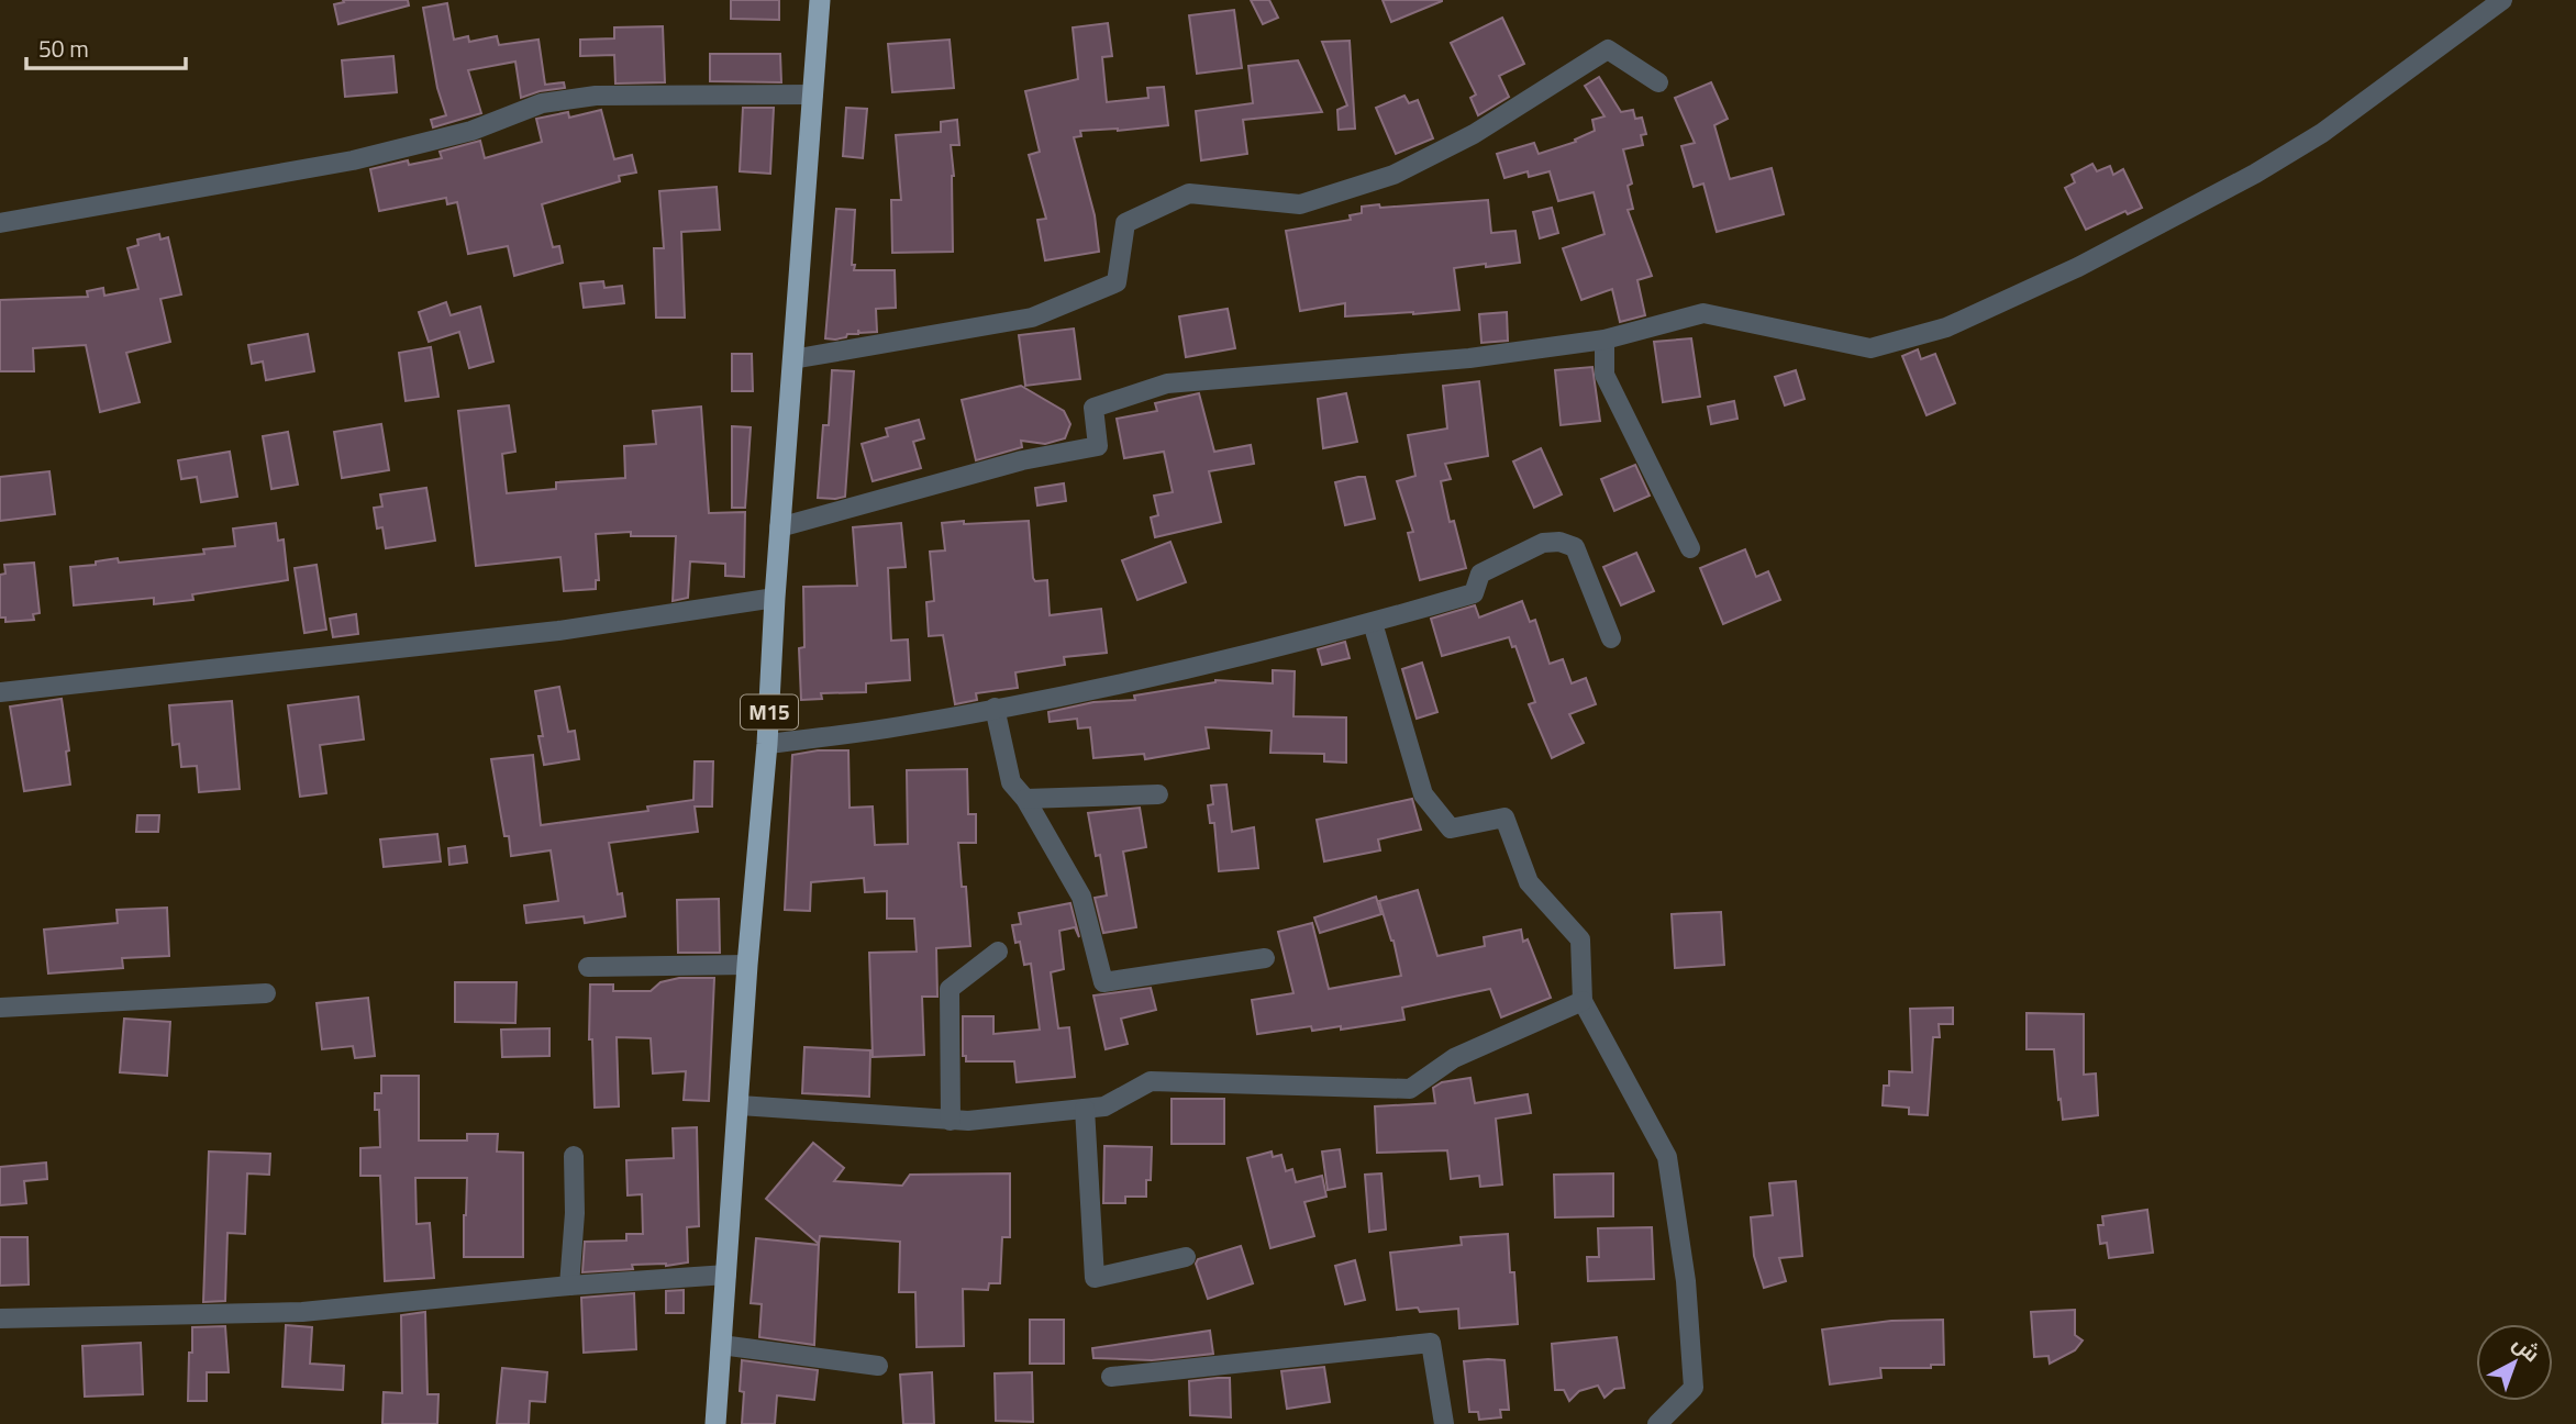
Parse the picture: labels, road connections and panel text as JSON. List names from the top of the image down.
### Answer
{
  "streets": {
    "highway": ["M15"]
  },
  "scale_bar": "50 m",
  "north": "top right"
}
